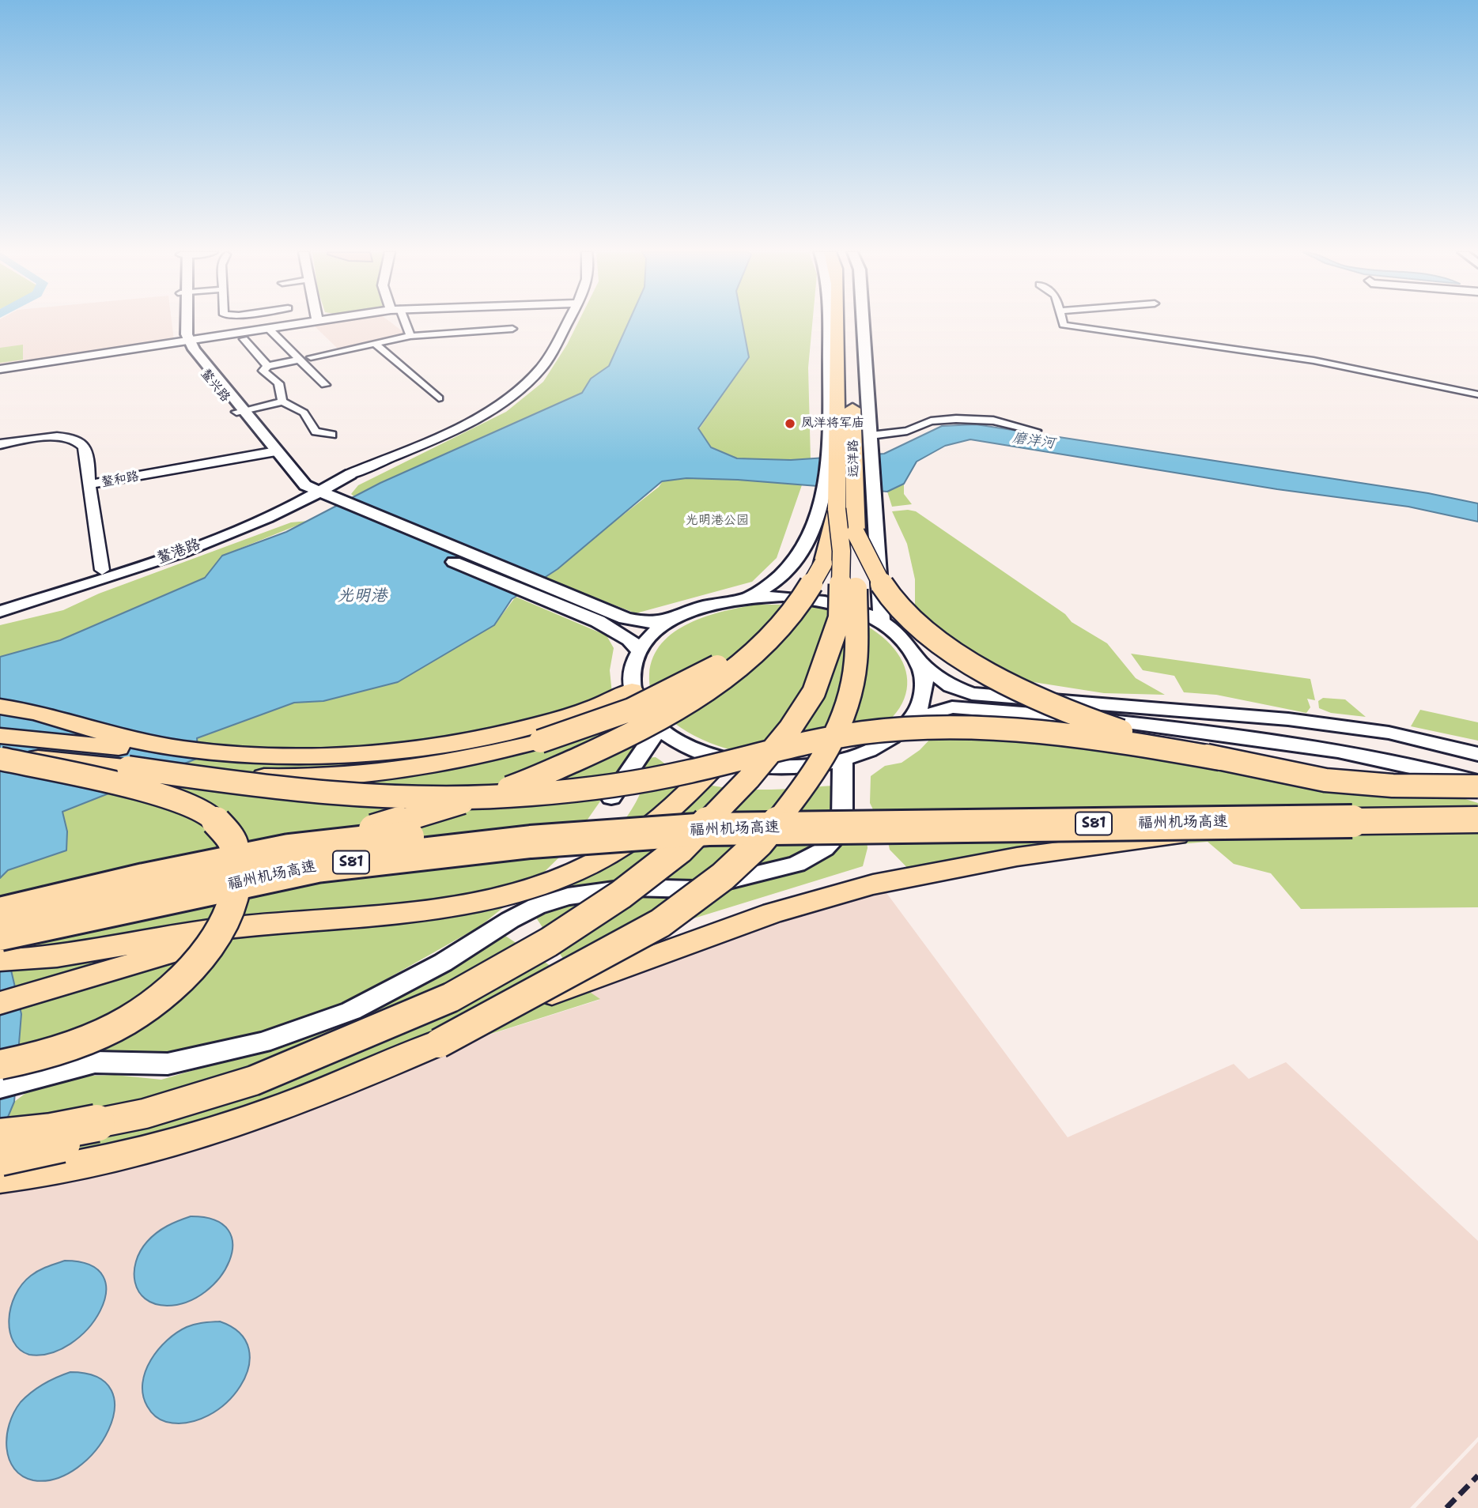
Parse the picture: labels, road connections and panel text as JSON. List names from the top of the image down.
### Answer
{
  "streets": {
    "highway": ["远洋路", "福州机场高速", "S81"],
    "main road": ["鳌兴路", "鳌港路"],
    "street": ["鳌和路"]
  },
  "crossings": [
    ["鳌兴路", "鳌和路"],
    ["鳌兴路", "鳌港路"]
  ],
  "water": ["磨洋河", "光明港"],
  "parks": ["光明港公园"],
  "places": ["凤洋将军庙"]
}
